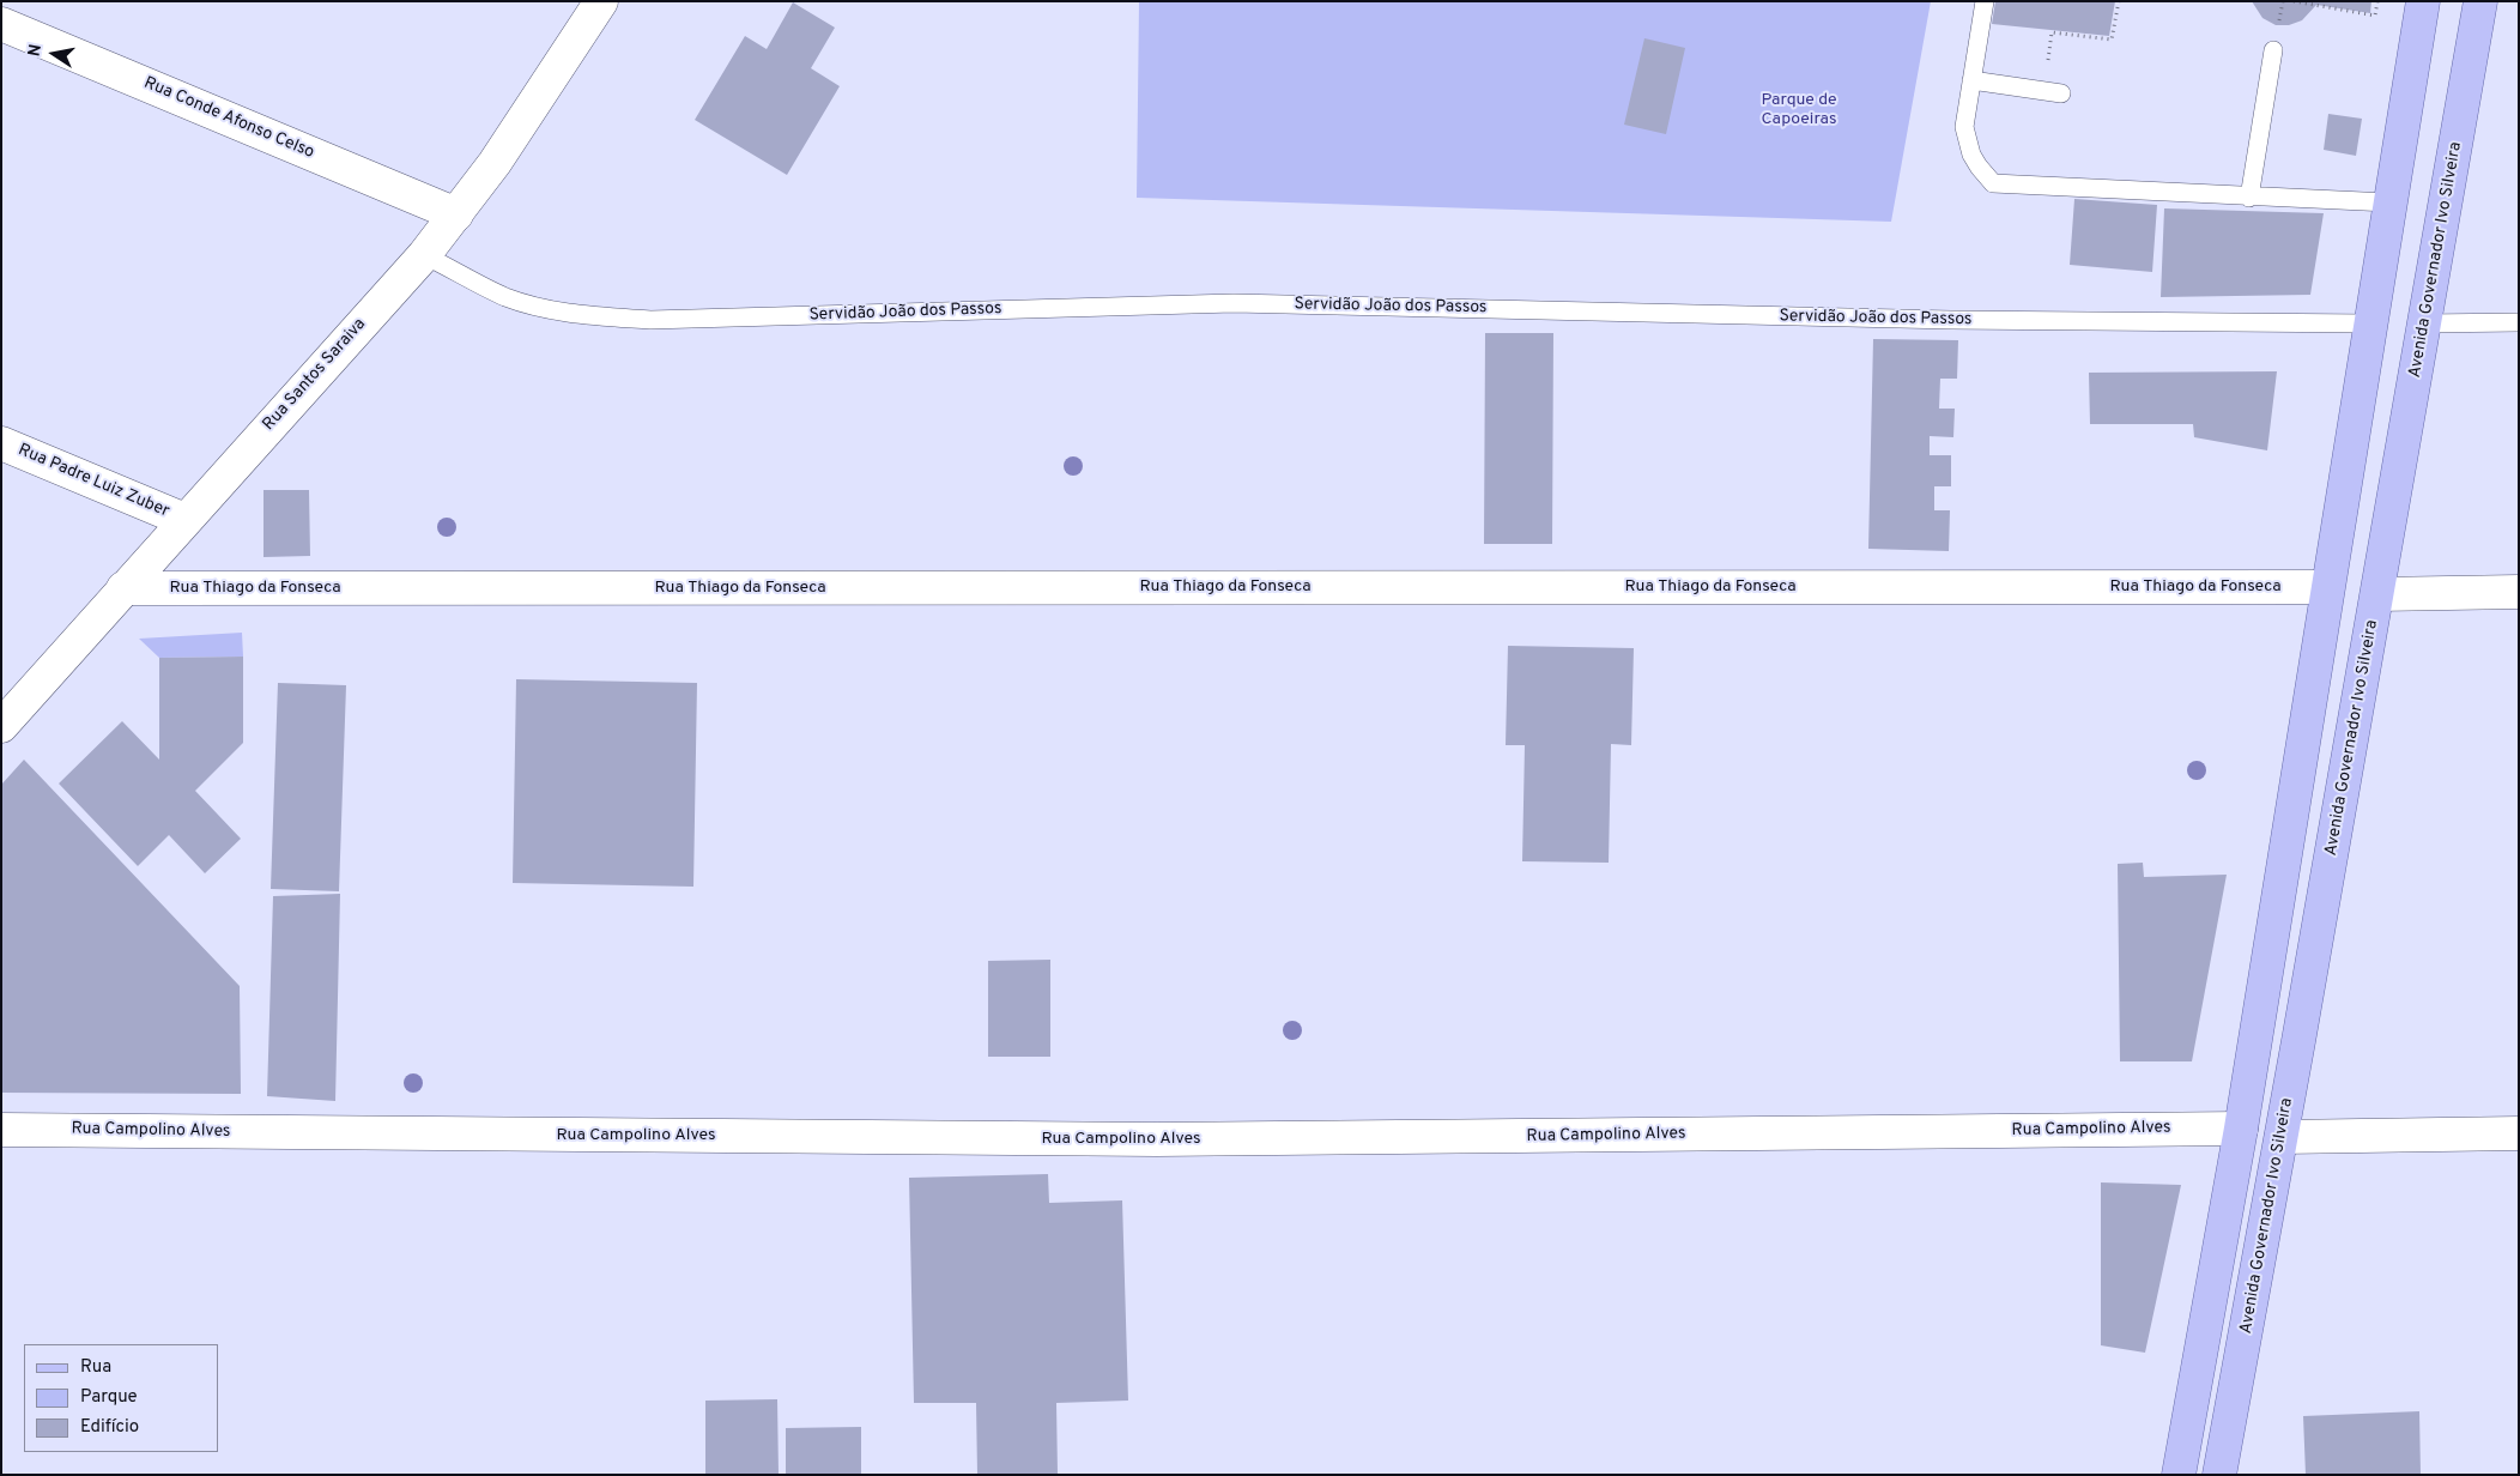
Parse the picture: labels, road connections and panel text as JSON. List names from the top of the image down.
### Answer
{
  "streets": {
    "main road": ["Avenida Governador Ivo Silveira"],
    "street": [
      "Rua Conde Afonso Celso",
      "Rua Santos Saraiva",
      "Rua Padre Luiz Zuber",
      "Rua Thiago da Fonseca",
      "Rua Campolino Alves"
    ],
    "lane": ["Servidão João dos Passos"]
  },
  "crossings": [
    ["Rua Conde Afonso Celso", "Rua Santos Saraiva"],
    ["Servidão João dos Passos", "Rua Santos Saraiva"],
    ["Rua Santos Saraiva", "Rua Padre Luiz Zuber"],
    ["Rua Santos Saraiva", "Rua Thiago da Fonseca"]
  ],
  "parks": ["Parque de Capoeiras"],
  "legend": ["Rua", "Parque", "Edifício"],
  "north": "left"
}
